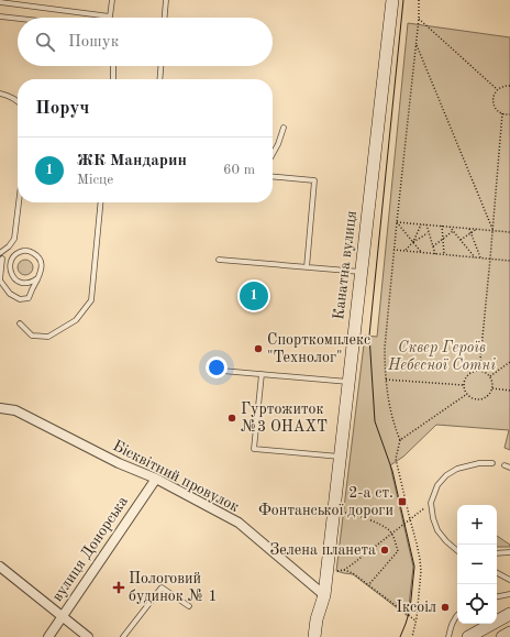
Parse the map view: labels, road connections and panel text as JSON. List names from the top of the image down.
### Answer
{
  "streets": {
    "main road": ["Канатна вулиця"],
    "street": ["Бісквітний провулок", "вулиця Донорська"]
  },
  "crossings": [
    ["Канатна вулиця", "Бісквітний провулок"],
    ["Бісквітний провулок", "вулиця Донорська"]
  ],
  "parks": ["Сквер Героїв Небесної Сотні"],
  "places": {
    "other": [
      "Спорткомплекс \"Технолог\"",
      "Гуртожиток №3 ОНАХТ",
      "Зелена планета",
      "Іксоіл"
    ],
    "transit": ["2-а ст. Фонтанської дороги"],
    "health": ["Пологовий будинок № 1"]
  },
  "page": {
    "search": "Пошук",
    "heading": "Поруч",
    "list": [
      {
        "mark": "1",
        "name": "ЖК Мандарин",
        "note": "Місце",
        "value": "60 m"
      }
    ],
    "pins": "1",
    "map_buttons": ["+", "−"]
  }
}
